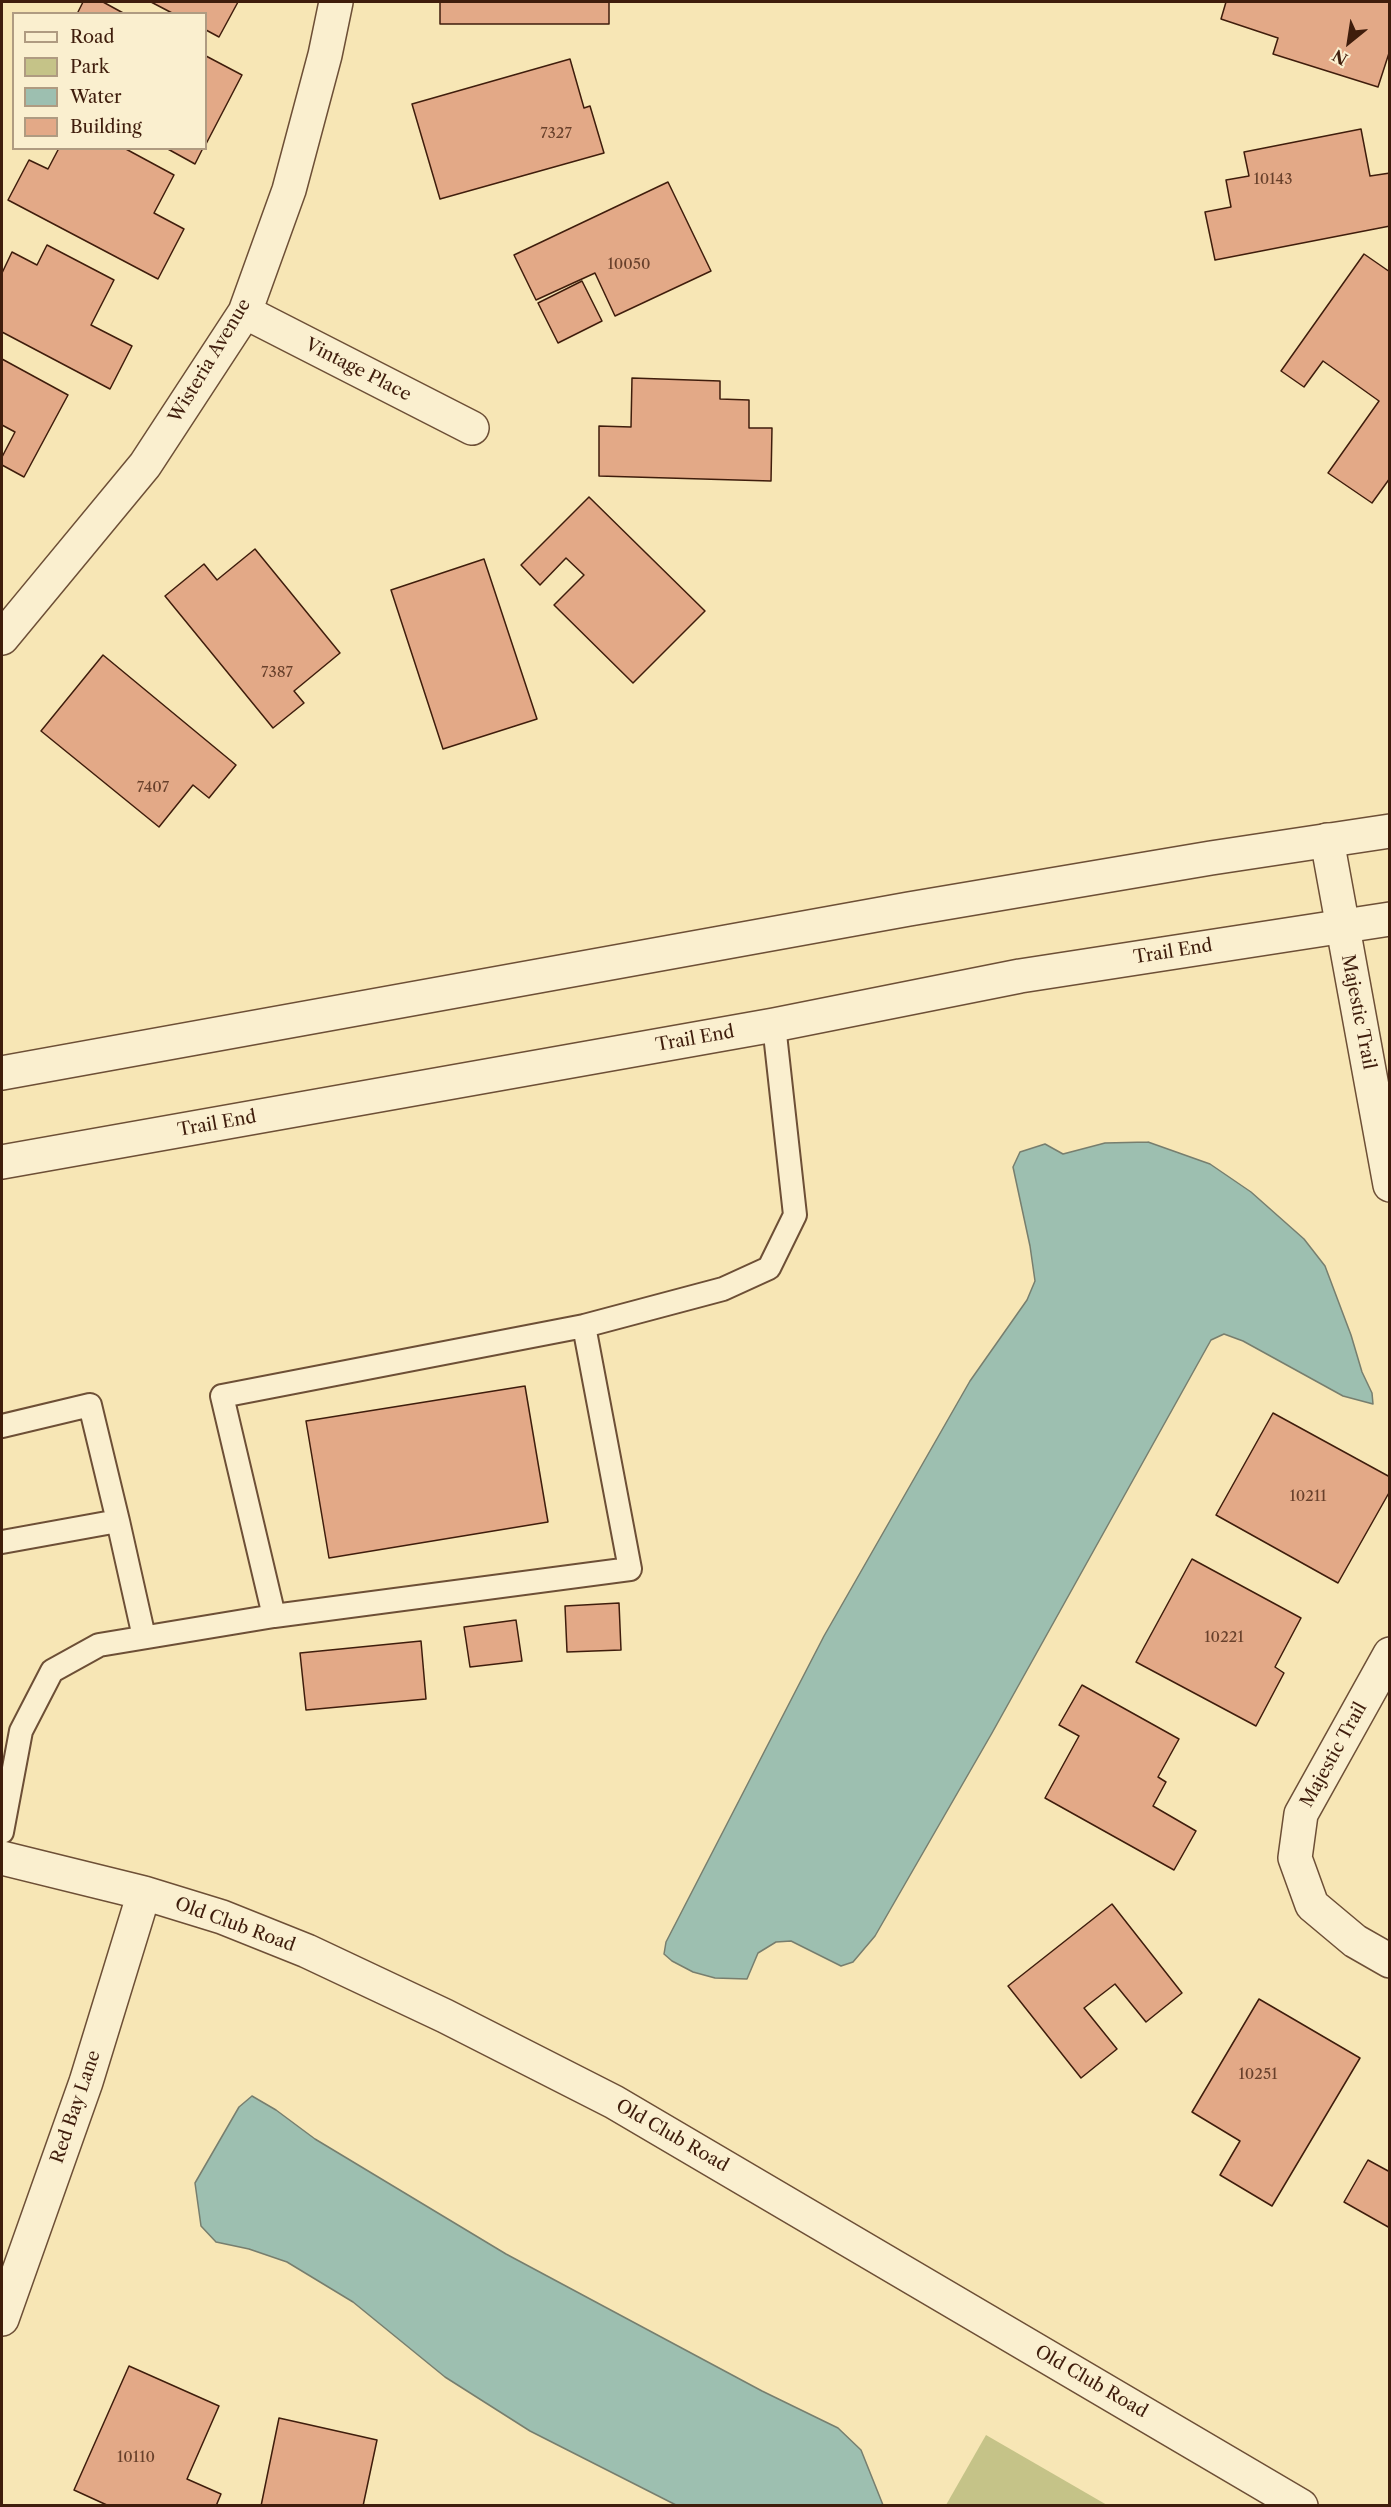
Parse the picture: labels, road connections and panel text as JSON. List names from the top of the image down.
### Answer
{
  "streets": {
    "street": [
      "Wisteria Avenue",
      "Vintage Place",
      "Trail End",
      "Majestic Trail",
      "Old Club Road",
      "Red Bay Lane"
    ]
  },
  "crossings": [
    ["Wisteria Avenue", "Vintage Place"],
    ["Trail End", "Majestic Trail"],
    ["Old Club Road", "Red Bay Lane"]
  ],
  "house_numbers": [
    "7327",
    "10143",
    "10050",
    "7387",
    "7407",
    "10211",
    "10221",
    "10251",
    "10110"
  ],
  "legend": [
    "Road",
    "Park",
    "Water",
    "Building"
  ],
  "north": "bottom left"
}
